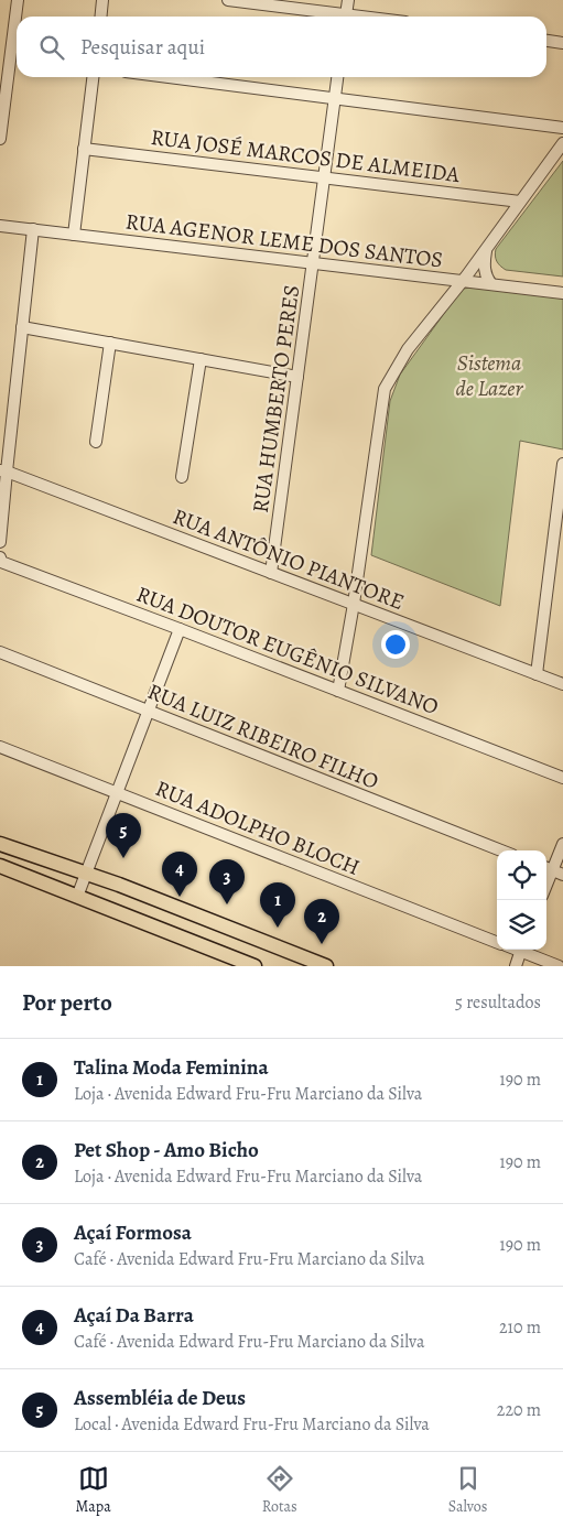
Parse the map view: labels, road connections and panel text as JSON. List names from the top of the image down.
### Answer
{
  "streets": {
    "street": [
      "RUA JOSÉ MARCOS DE ALMEIDA",
      "RUA AGENOR LEME DOS SANTOS",
      "RUA HUMBERTO PERES",
      "RUA ANTÔNIO PIANTORE",
      "RUA DOUTOR EUGÊNIO SILVANO",
      "RUA LUIZ RIBEIRO FILHO",
      "RUA ADOLPHO BLOCH"
    ]
  },
  "crossings": [
    ["RUA JOSÉ MARCOS DE ALMEIDA", "RUA HUMBERTO PERES"],
    ["RUA AGENOR LEME DOS SANTOS", "RUA HUMBERTO PERES"],
    ["RUA HUMBERTO PERES", "RUA ANTÔNIO PIANTORE"]
  ],
  "parks": ["Sistema de Lazer"],
  "page": {
    "search": "Pesquisar aqui",
    "pins": [
      "5",
      "4",
      "3",
      "1",
      "2"
    ],
    "heading": ["Por perto", "5 resultados"],
    "list": [
      {
        "mark": "1",
        "name": "Talina Moda Feminina",
        "note": "Loja · Avenida Edward Fru-Fru Marciano da Silva",
        "value": "190 m"
      },
      {
        "mark": "2",
        "name": "Pet Shop - Amo Bicho",
        "note": "Loja · Avenida Edward Fru-Fru Marciano da Silva",
        "value": "190 m"
      },
      {
        "mark": "3",
        "name": "Açaí Formosa",
        "note": "Café · Avenida Edward Fru-Fru Marciano da Silva",
        "value": "190 m"
      },
      {
        "mark": "4",
        "name": "Açaí Da Barra",
        "note": "Café · Avenida Edward Fru-Fru Marciano da Silva",
        "value": "210 m"
      },
      {
        "mark": "5",
        "name": "Assembléia de Deus",
        "note": "Local · Avenida Edward Fru-Fru Marciano da Silva",
        "value": "220 m"
      }
    ],
    "nav": ["Mapa", "Rotas", "Salvos"]
  }
}
